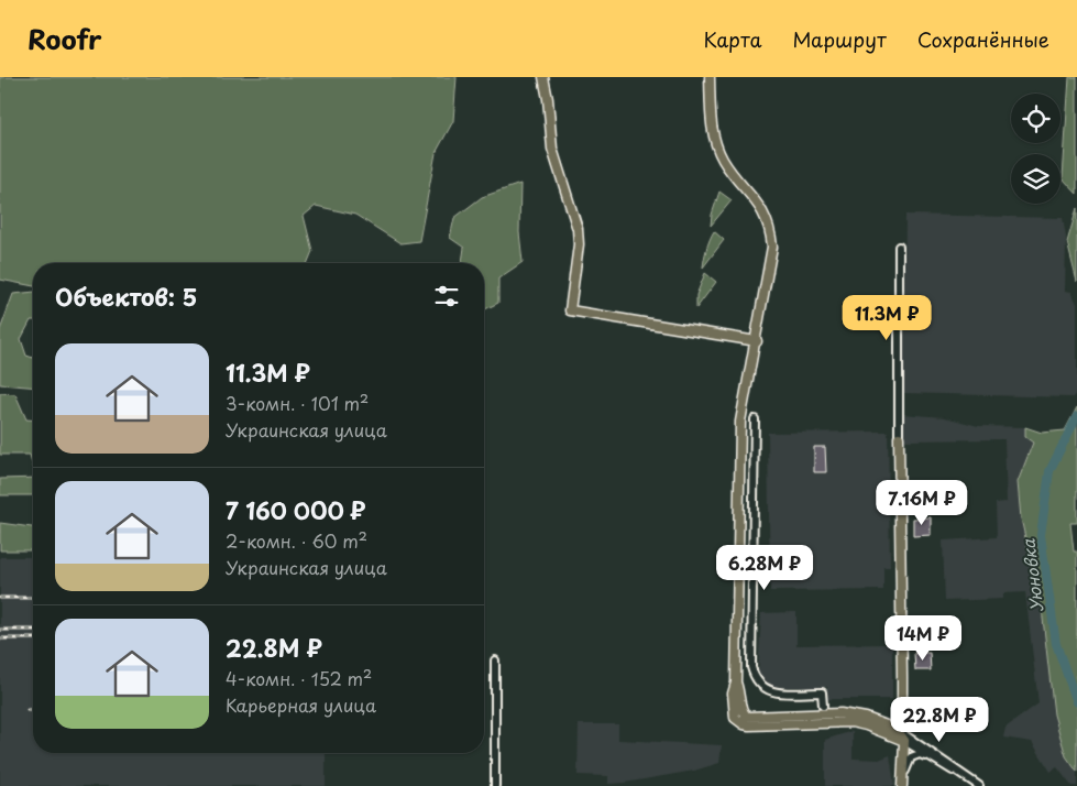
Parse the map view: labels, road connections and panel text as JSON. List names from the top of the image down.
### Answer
{
  "water": ["Уюновка"],
  "page": {
    "header": "Roofr",
    "nav": ["Карта", "Маршрут", "Сохранённые"],
    "heading": "Объектов: 5",
    "price": [
      "11.3M ₽",
      "7.16M ₽",
      "6.28M ₽",
      "14M ₽",
      "22.8M ₽"
    ],
    "list": [
      {
        "name": "11.3M ₽",
        "note": "3-комн. · 101 m² · Украинская улица"
      },
      {
        "name": "7 160 000 ₽",
        "note": "2-комн. · 60 m² · Украинская улица"
      },
      {
        "name": "22.8M ₽",
        "note": "4-комн. · 152 m² · Карьерная улица"
      }
    ]
  }
}
